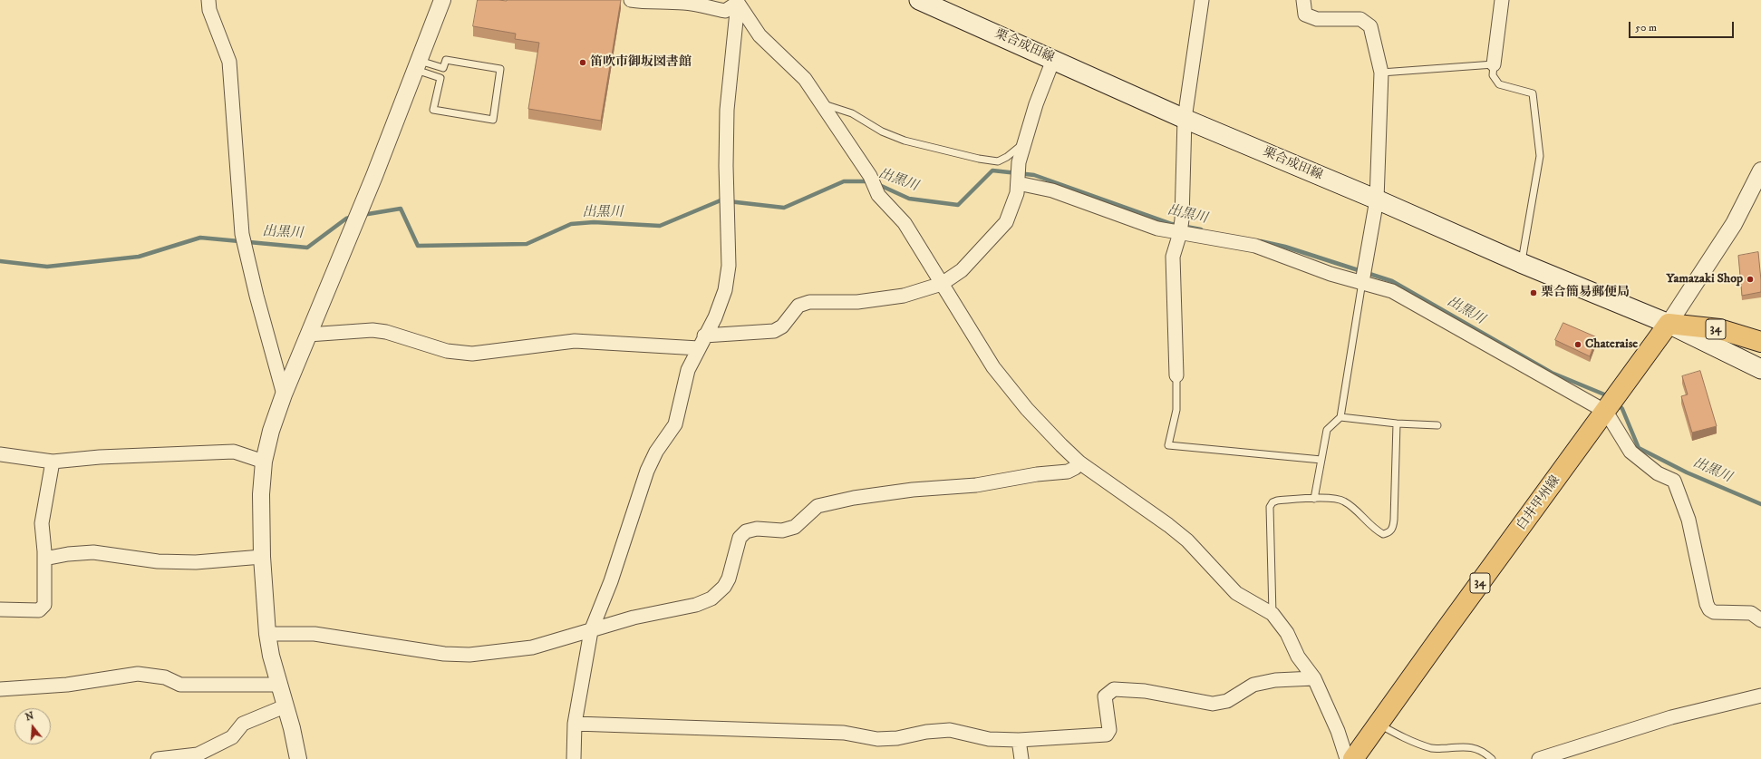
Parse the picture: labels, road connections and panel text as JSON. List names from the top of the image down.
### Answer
{
  "streets": {
    "main road": ["栗合成田線", "34", "白井甲州線"]
  },
  "crossings": [
    ["栗合成田線", "34"],
    ["栗合成田線", "白井甲州線"],
    ["34", "白井甲州線"]
  ],
  "water": ["出黒川"],
  "places": [
    "笛吹市御坂図書館",
    "Yamazaki Shop",
    "栗合簡易郵便局",
    "Chateraise"
  ],
  "scale_bar": "50 m",
  "north": "top"
}
